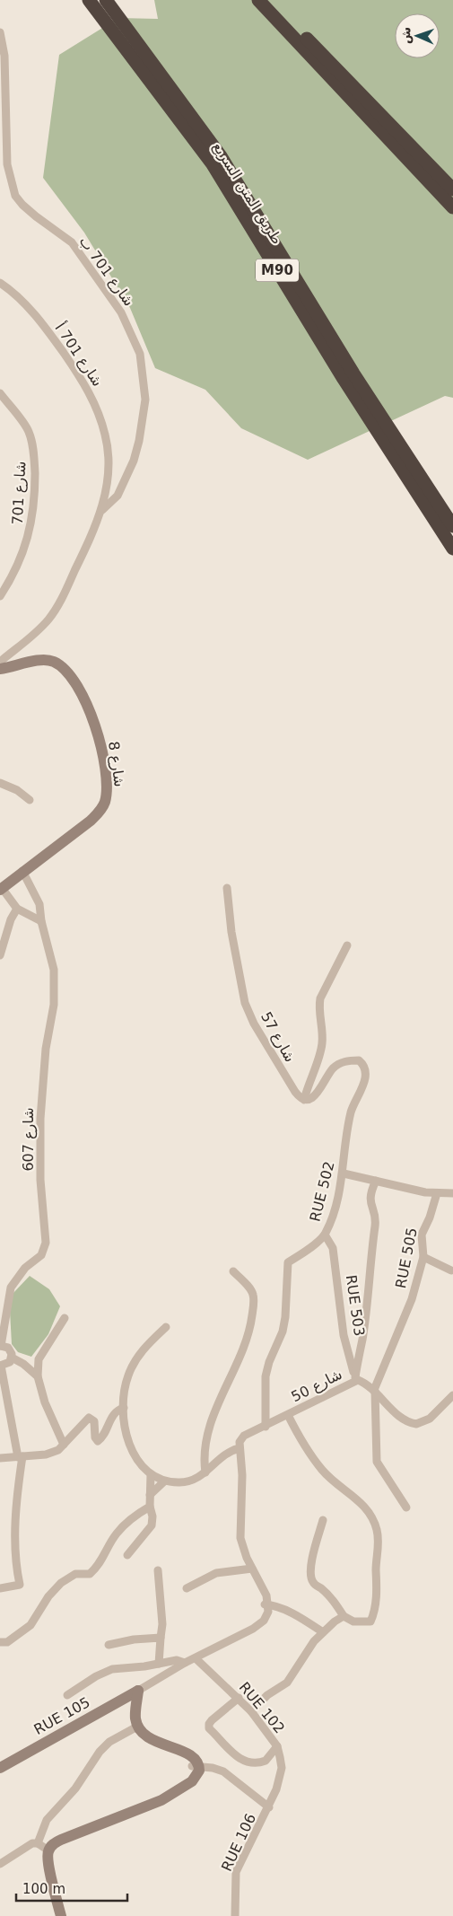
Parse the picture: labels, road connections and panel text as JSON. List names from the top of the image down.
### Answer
{
  "streets": {
    "highway": ["طريق المتن السريع", "M90"],
    "street": [
      "شارع 701 ب",
      "شارع 701 أ",
      "شارع 701",
      "شارع 8",
      "شارع 57",
      "شارع 607",
      "RUE 502",
      "RUE 505",
      "RUE 503",
      "شارع 50",
      "RUE 102",
      "RUE 105",
      "RUE 106"
    ]
  },
  "crossings": [
    ["شارع 701 ب", "شارع 701 أ"],
    ["شارع 8", "شارع 607"],
    ["شارع 57", "RUE 502"],
    ["RUE 502", "RUE 503"],
    ["RUE 502", "شارع 50"],
    ["RUE 505", "شارع 50"],
    ["RUE 503", "شارع 50"],
    ["RUE 102", "RUE 106"]
  ],
  "scale_bar": "100 m",
  "north": "left"
}
